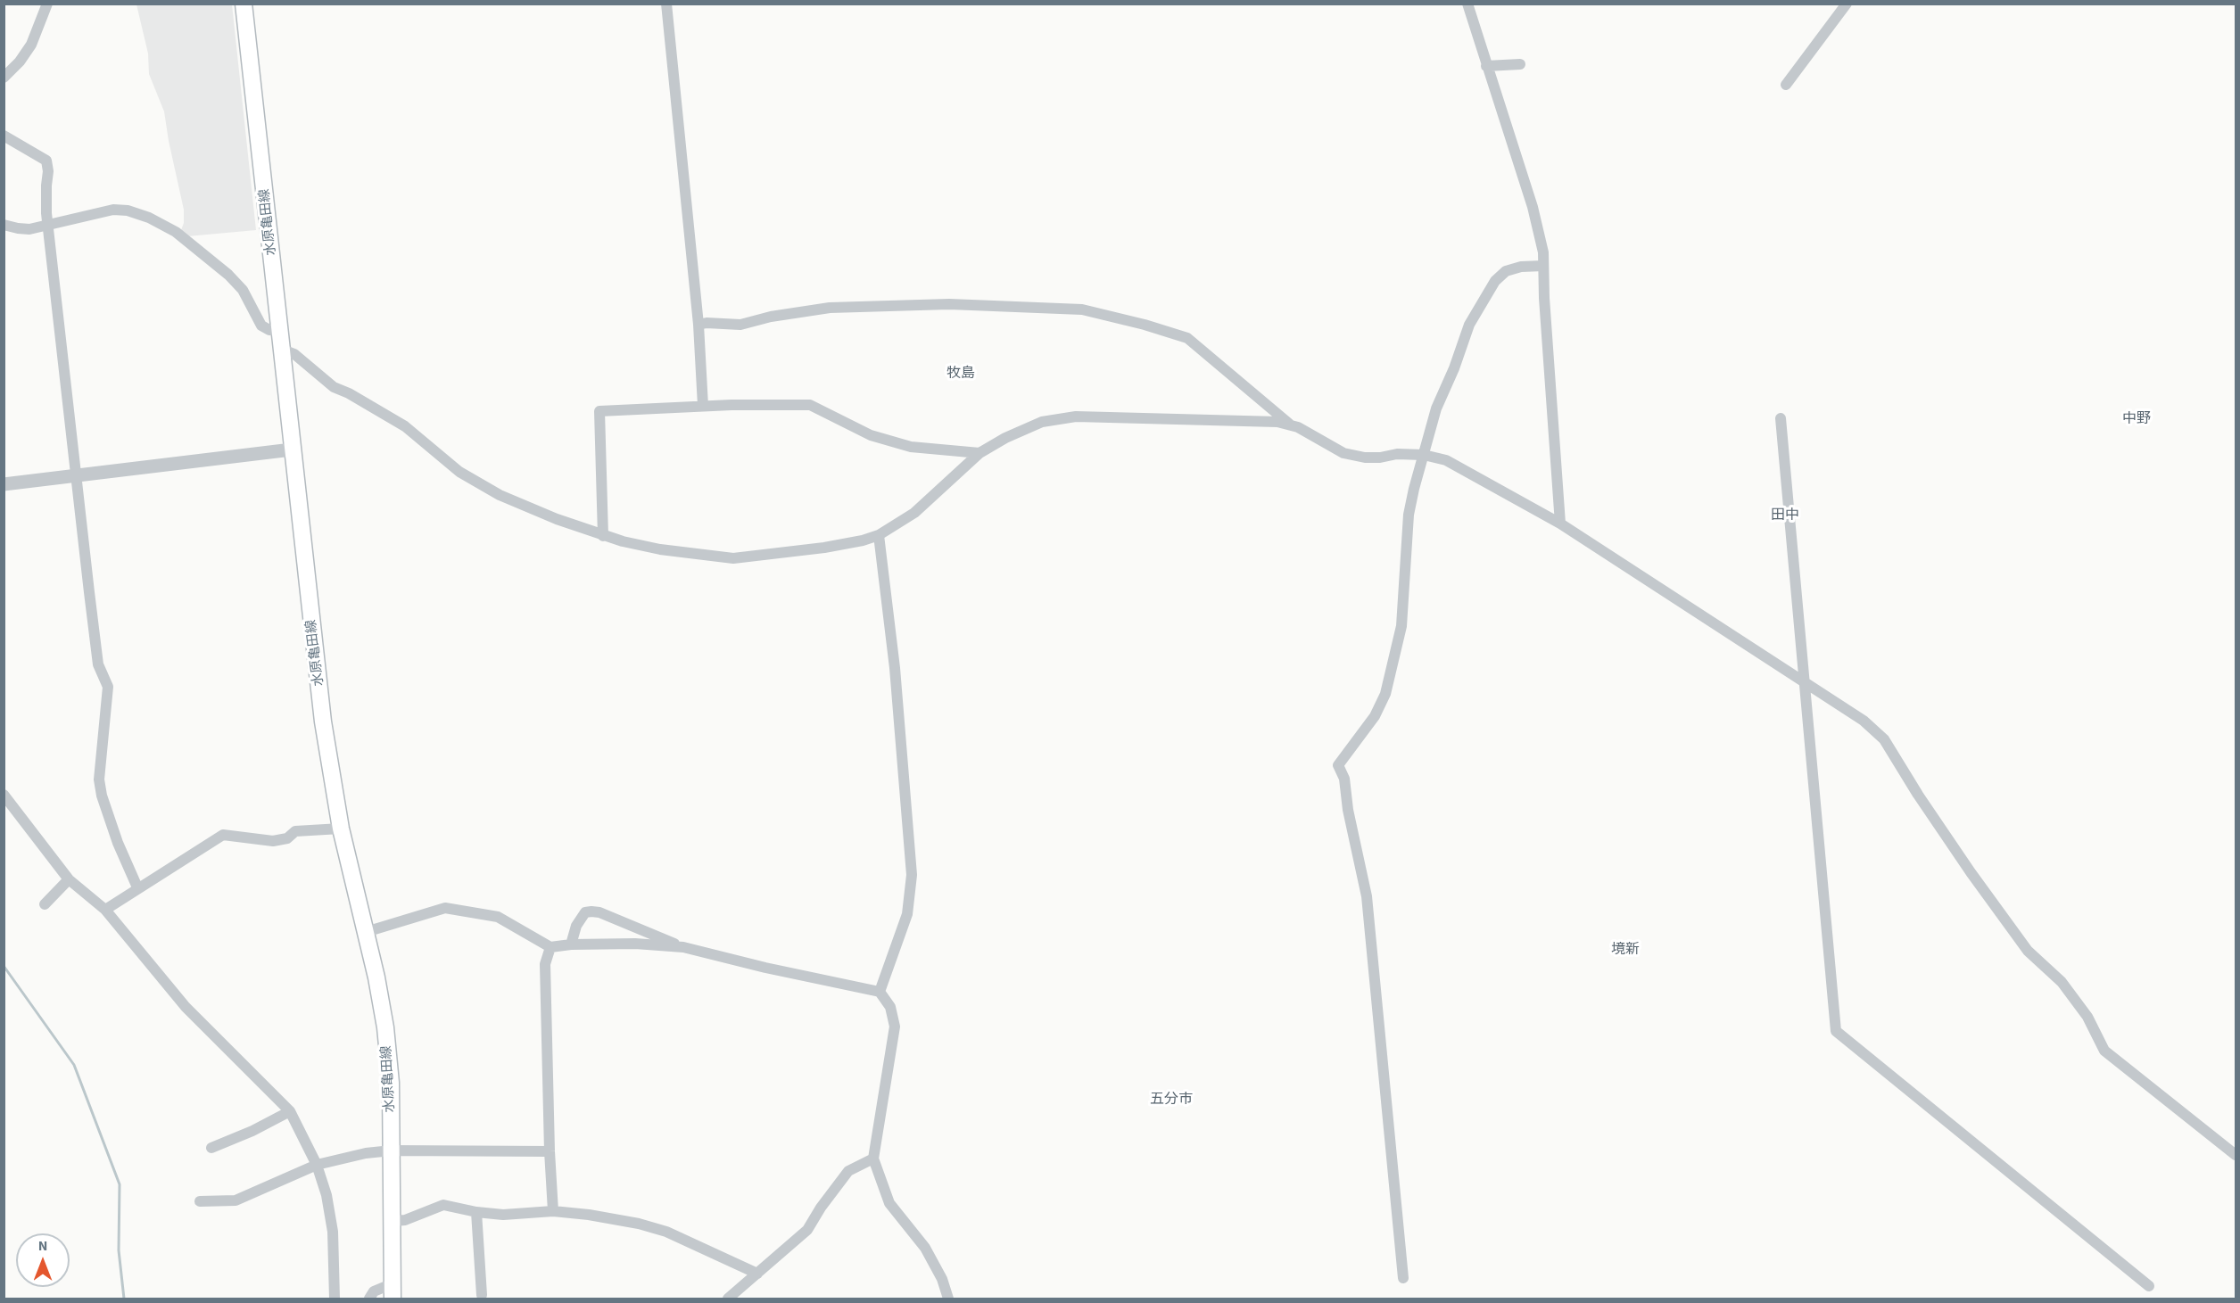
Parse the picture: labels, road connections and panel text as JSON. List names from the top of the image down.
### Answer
{
  "streets": {
    "main road": ["水原亀田線"]
  },
  "districts": [
    "牧島",
    "中野",
    "田中",
    "境新",
    "五分市"
  ],
  "north": "top"
}
